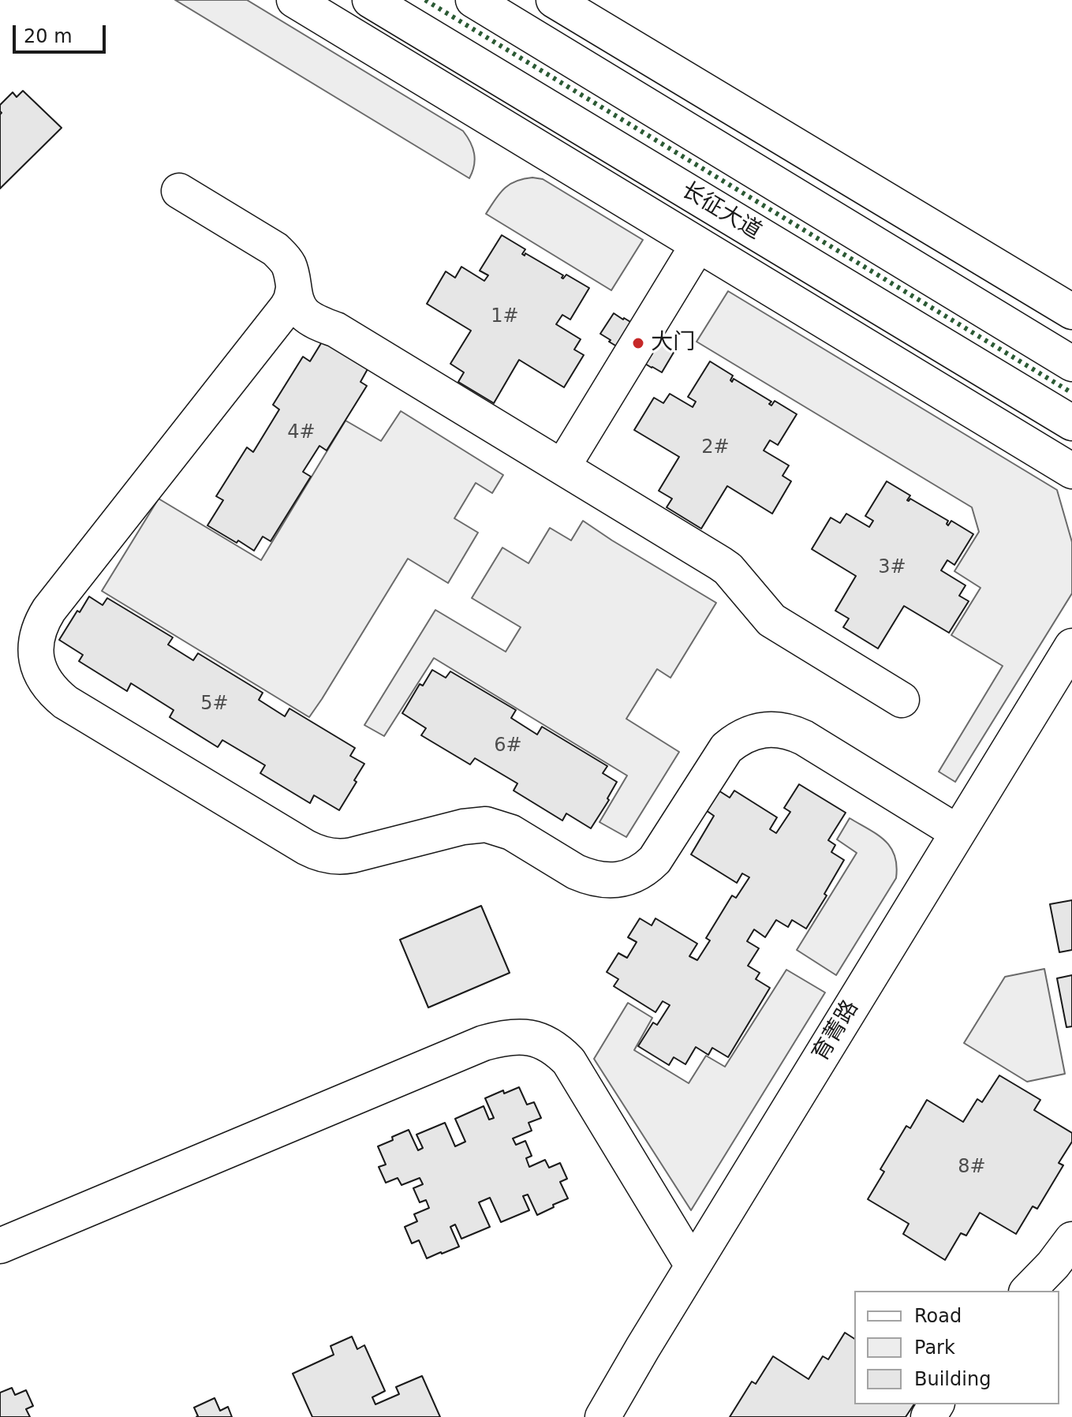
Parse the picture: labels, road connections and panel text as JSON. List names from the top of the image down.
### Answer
{
  "streets": {
    "main road": ["长征大道", "育菁路"]
  },
  "places": ["大门"],
  "house_numbers": [
    "1#",
    "4#",
    "2#",
    "3#",
    "5#",
    "6#",
    "8#"
  ],
  "legend": ["Road", "Park", "Building"],
  "scale_bar": "20 m"
}
